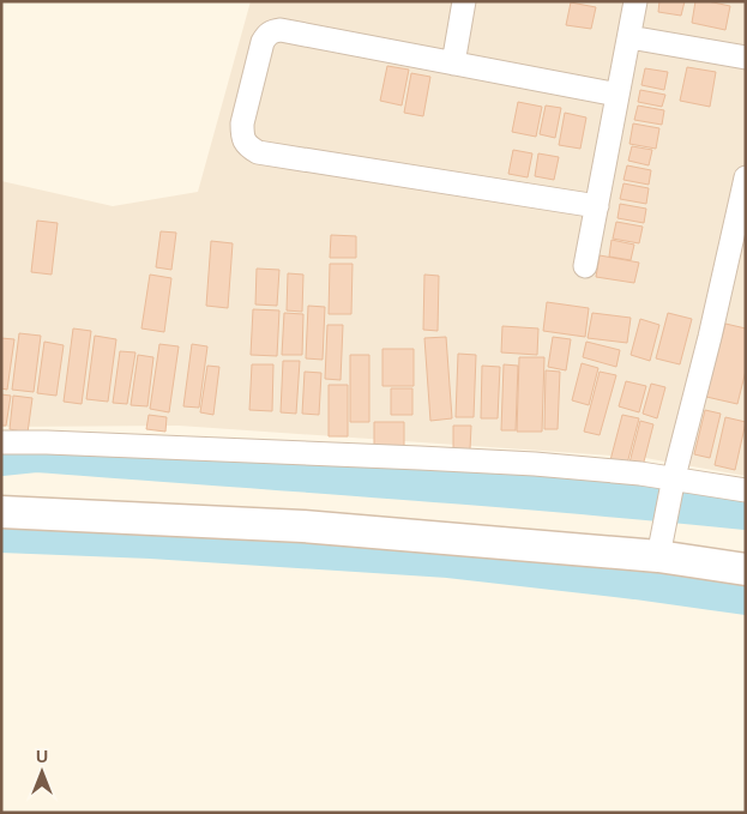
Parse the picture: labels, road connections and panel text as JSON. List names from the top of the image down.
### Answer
{
  "north": "top"
}
